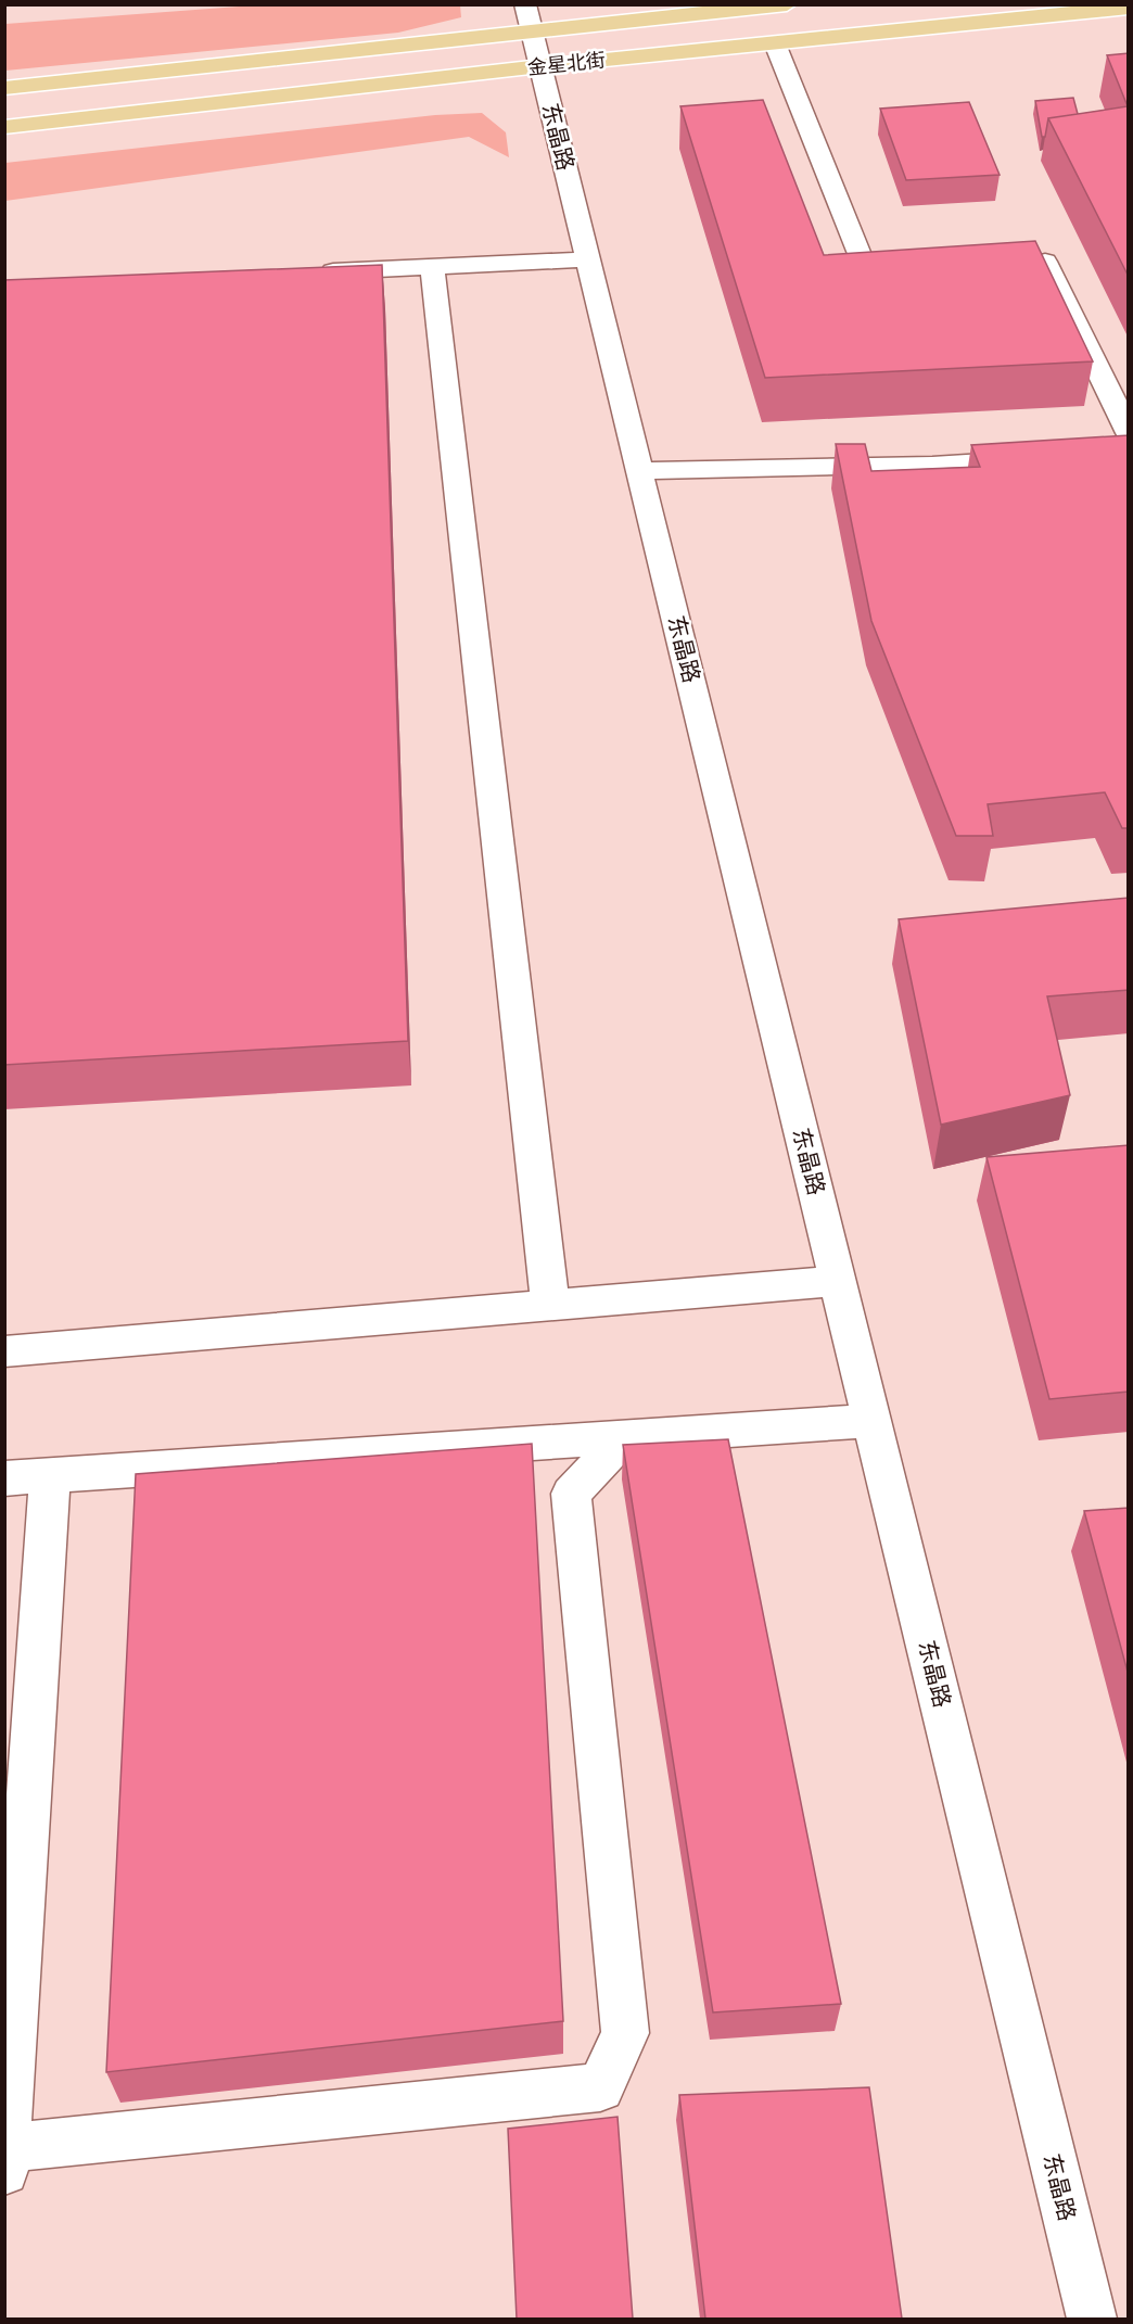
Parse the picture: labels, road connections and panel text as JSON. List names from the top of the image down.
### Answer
{
  "streets": {
    "main road": ["金星北街"],
    "street": ["东晶路"]
  },
  "crossings": [
    ["金星北街", "东晶路"]
  ]
}
